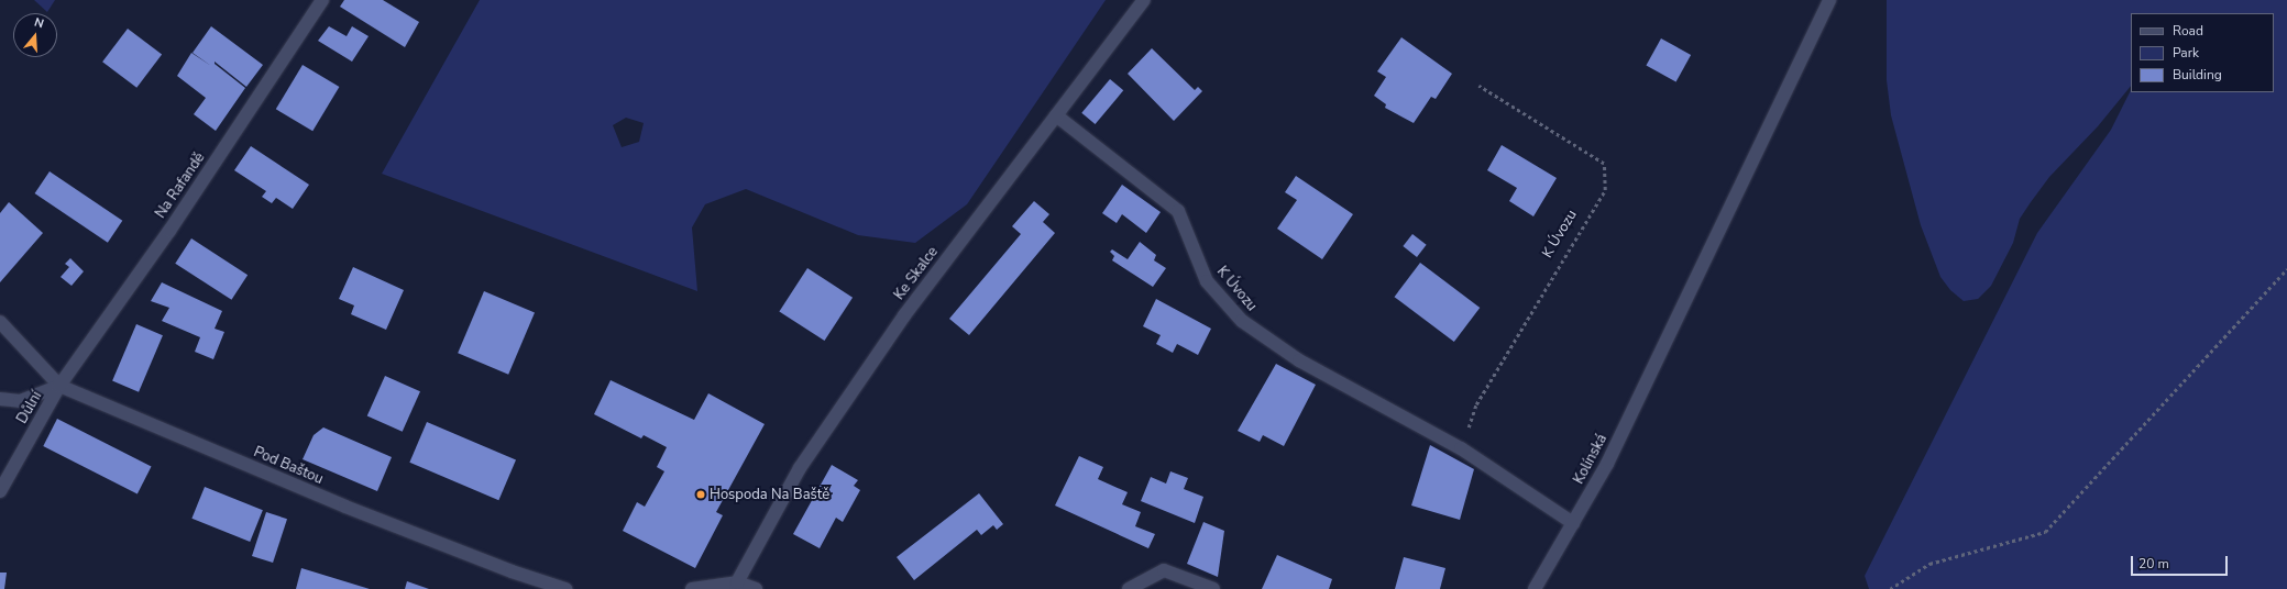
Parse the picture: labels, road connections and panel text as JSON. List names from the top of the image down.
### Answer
{
  "streets": {
    "street": [
      "Na Rafandě",
      "K Úvozu",
      "Ke Skalce",
      "Důlní",
      "Kolínská",
      "Pod Baštou"
    ]
  },
  "crossings": [
    ["Na Rafandě", "Důlní"],
    ["Na Rafandě", "Pod Baštou"],
    ["K Úvozu", "Ke Skalce"],
    ["K Úvozu", "Kolínská"],
    ["Důlní", "Pod Baštou"]
  ],
  "places": ["Hospoda Na Baště"],
  "legend": ["Road", "Park", "Building"],
  "scale_bar": "20 m",
  "north": "top"
}
